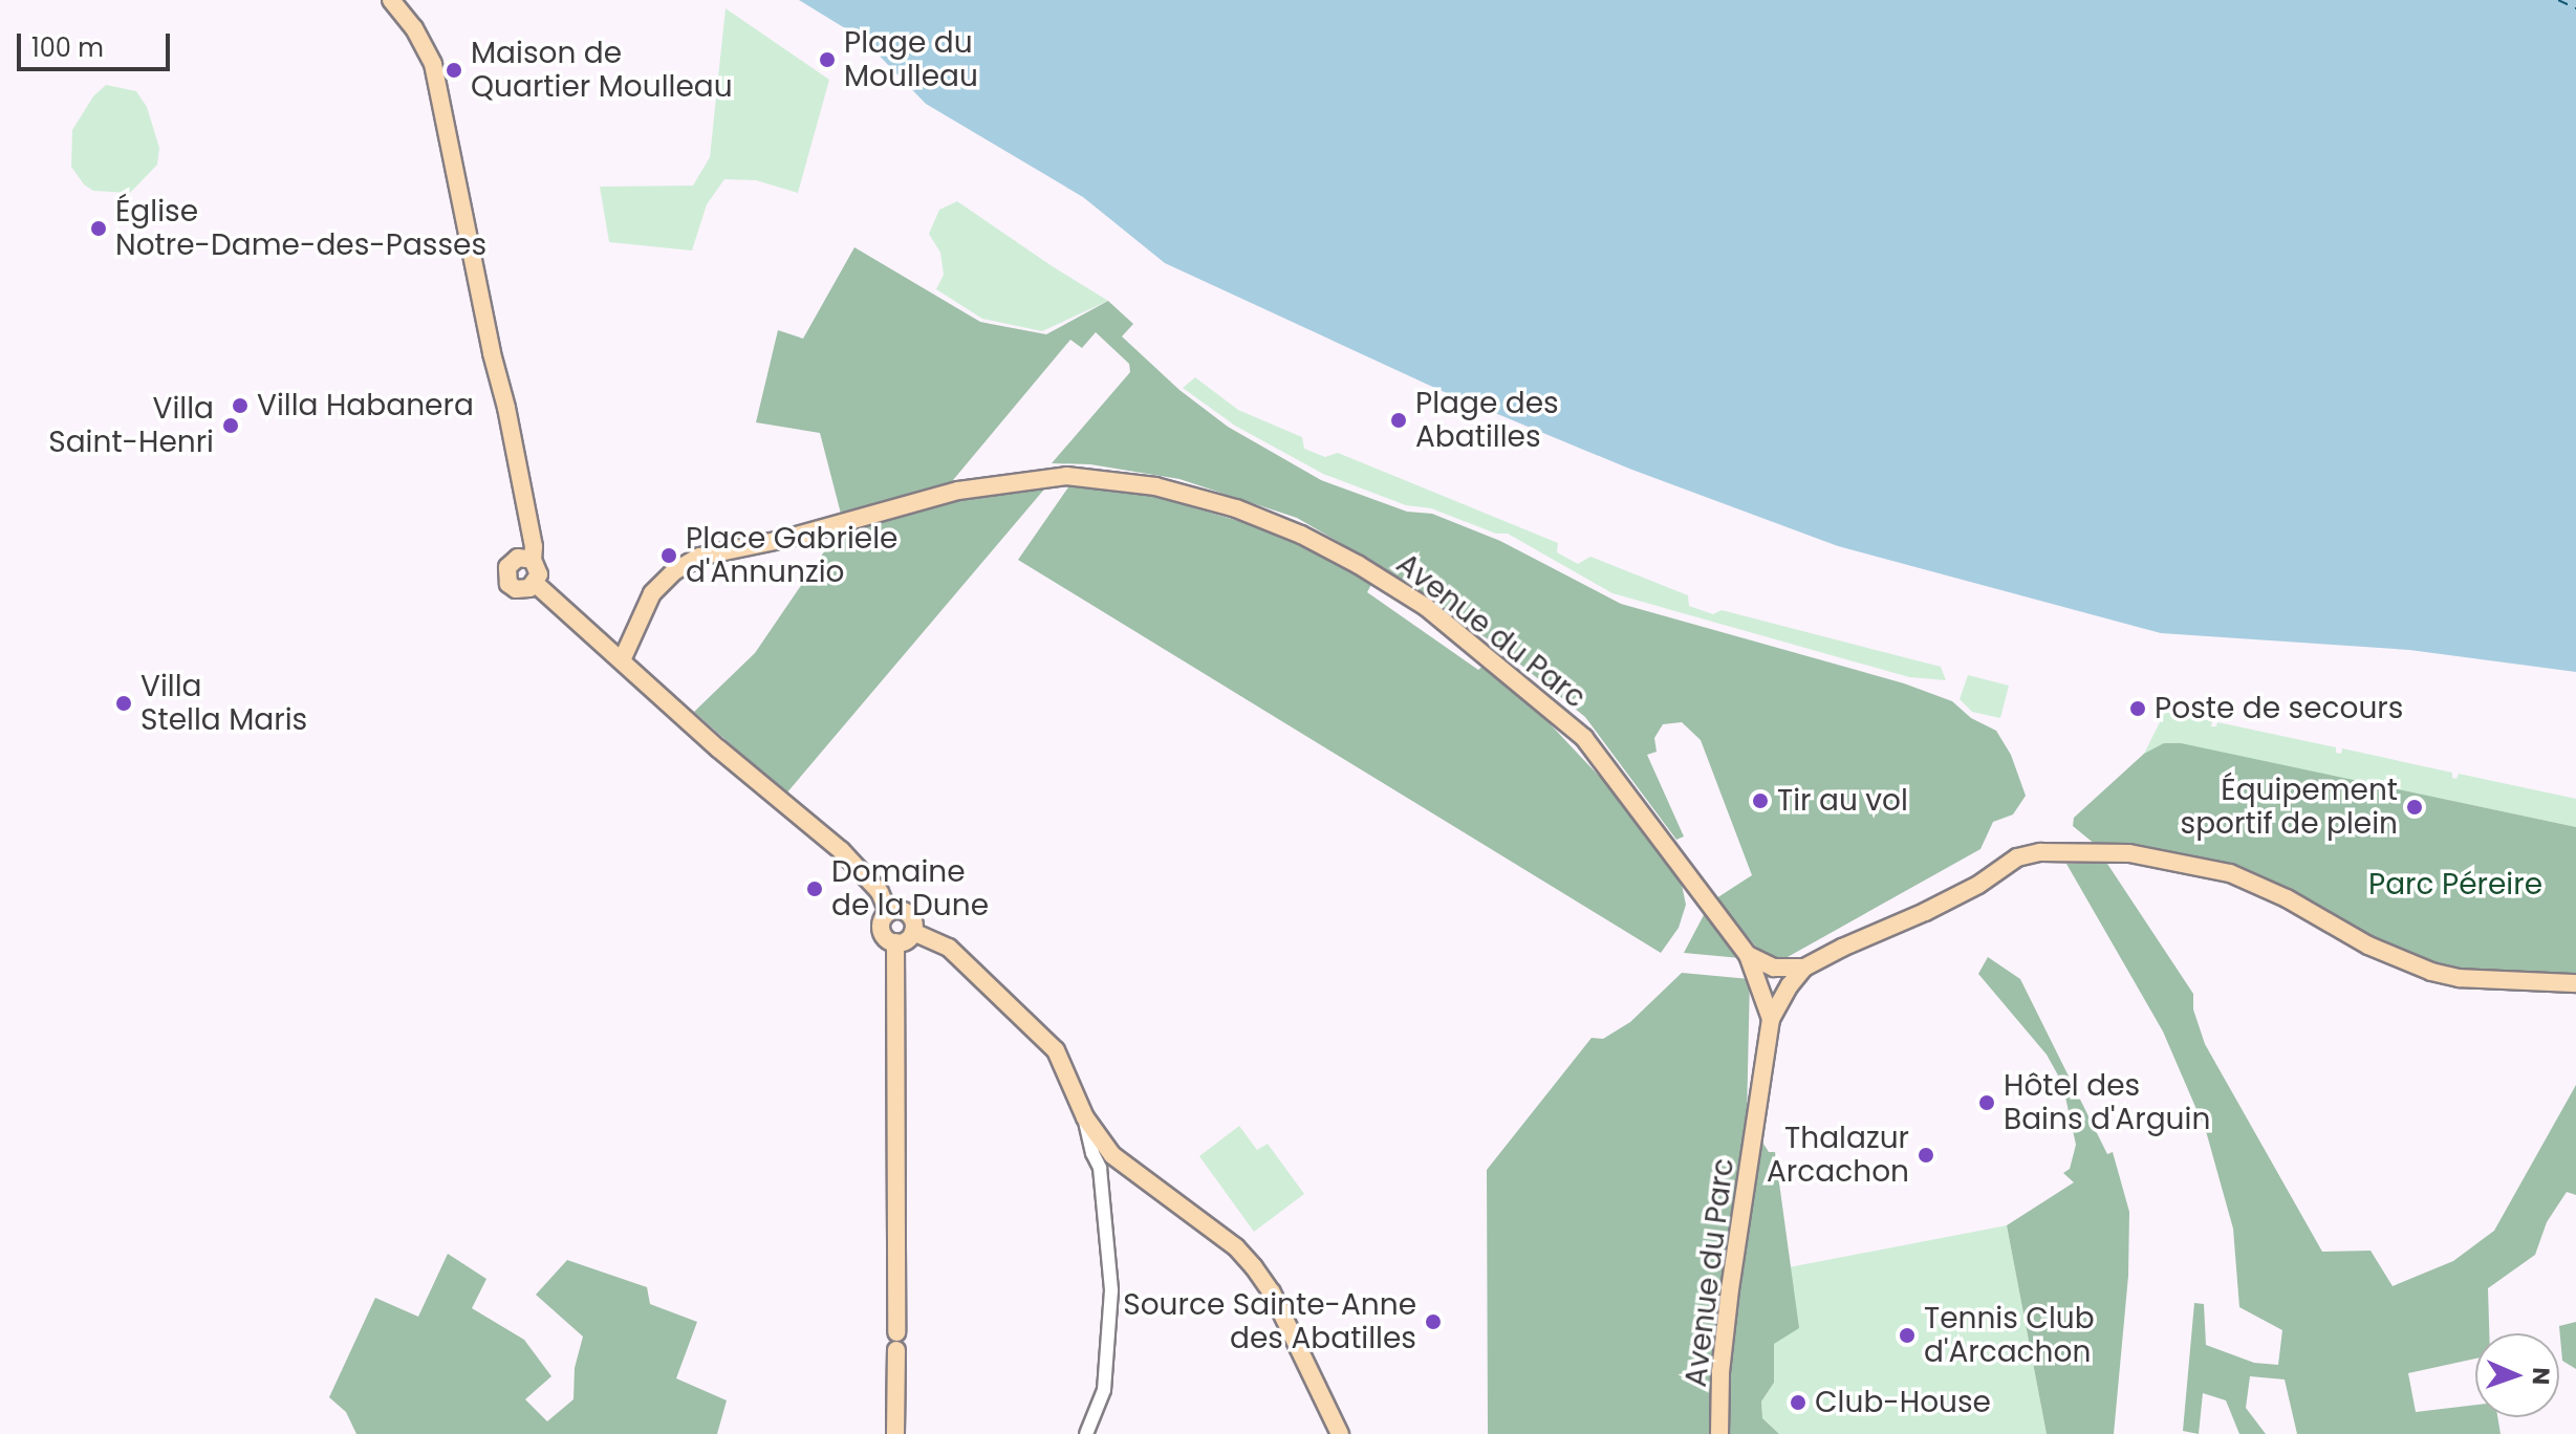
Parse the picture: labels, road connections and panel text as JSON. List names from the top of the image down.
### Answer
{
  "streets": {
    "main road": ["Avenue du Parc"]
  },
  "parks": ["Parc Péreire"],
  "places": [
    "Plage du Moulleau",
    "Maison de Quartier Moulleau",
    "Église Notre-Dame-des-Passes",
    "Villa Habanera",
    "Plage des Abatilles",
    "Villa Saint-Henri",
    "Place Gabriele d'Annunzio",
    "Villa Stella Maris",
    "Poste de secours",
    "Tir au vol",
    "Équipement sportif de plein",
    "Domaine de la Dune",
    "Hôtel des Bains d'Arguin",
    "Thalazur Arcachon",
    "Source Sainte-Anne des Abatilles",
    "Tennis Club d'Arcachon",
    "Club-House"
  ],
  "scale_bar": "100 m",
  "north": "right"
}
